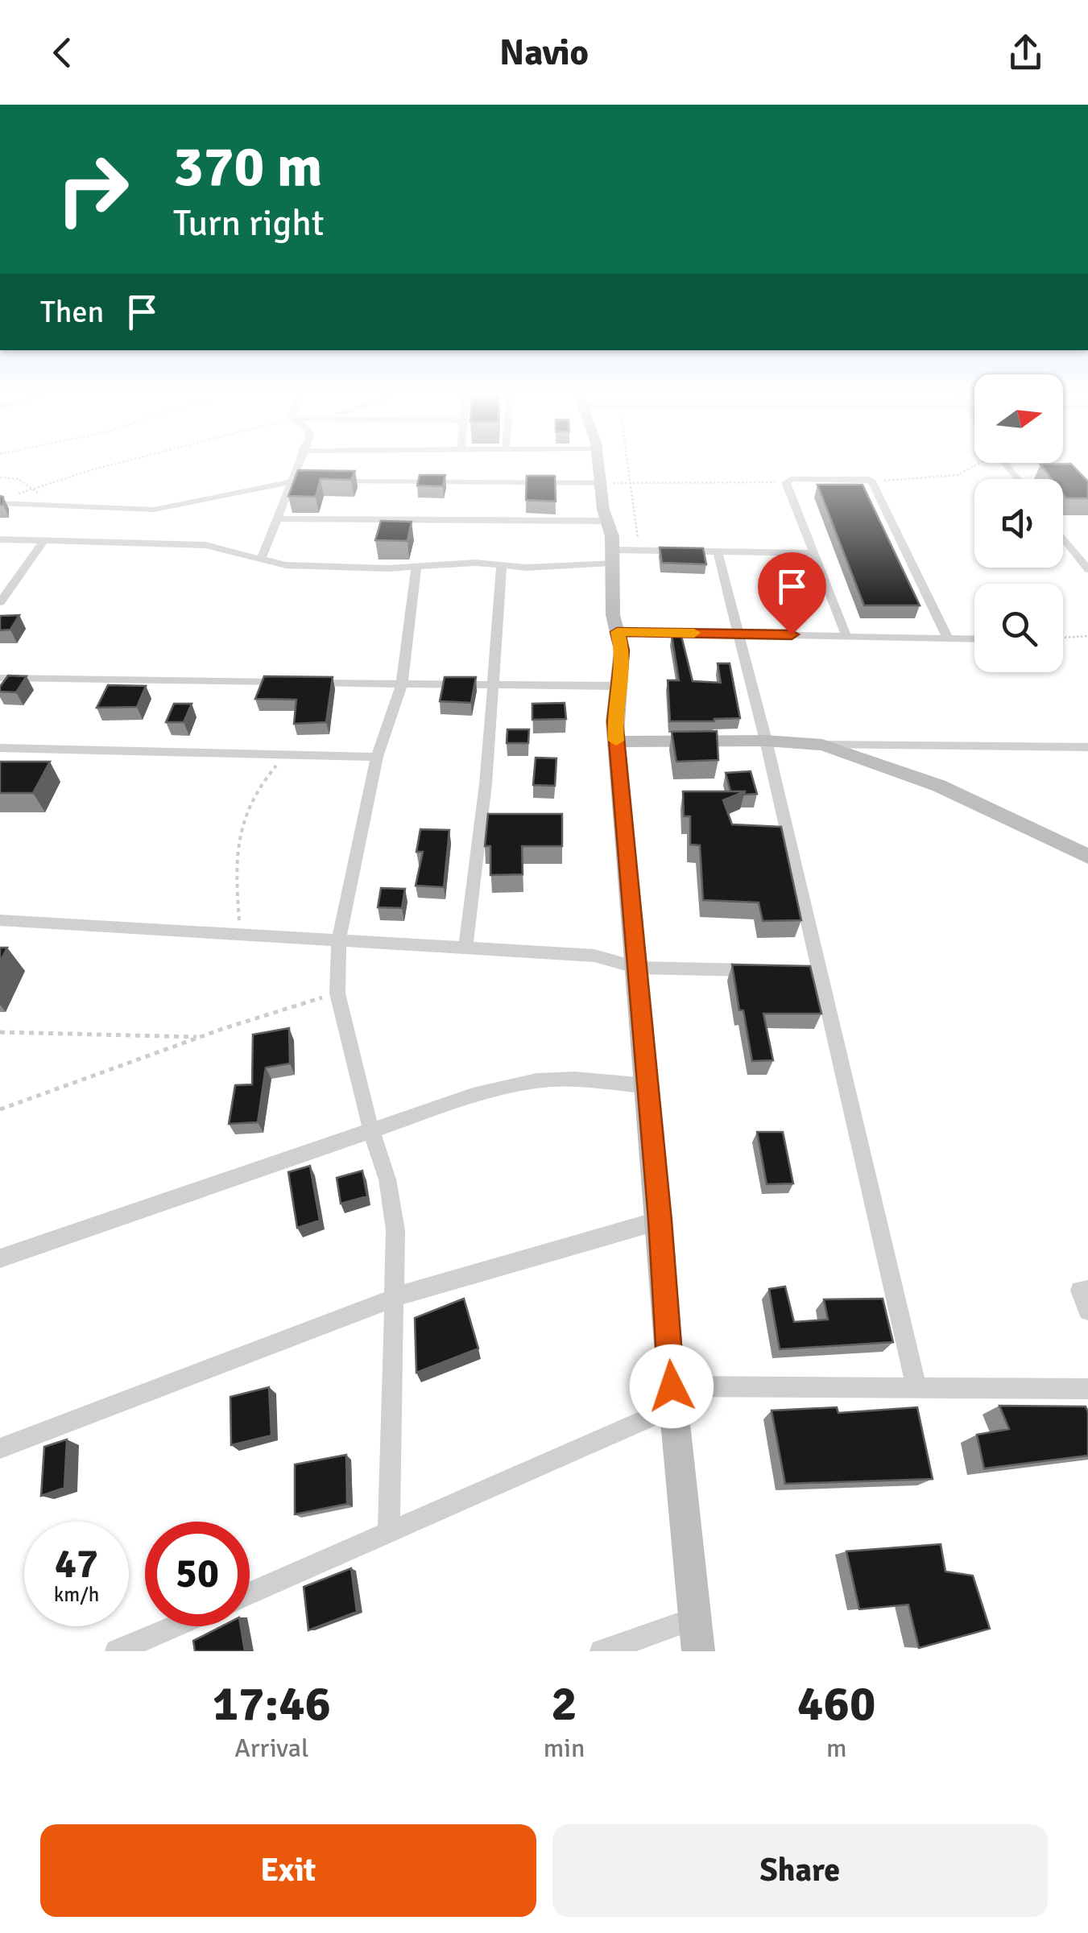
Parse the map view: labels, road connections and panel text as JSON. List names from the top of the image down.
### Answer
{
  "north": "right",
  "page": {
    "header": "Navio",
    "turn": ["370 m", "Turn right"],
    "then": "Then",
    "speed": "47 km/h",
    "limit": "50",
    "eta": [
      "17:46",
      "Arrival",
      "2",
      "min",
      "460",
      "m"
    ],
    "buttons": ["Exit", "Share"]
  }
}
